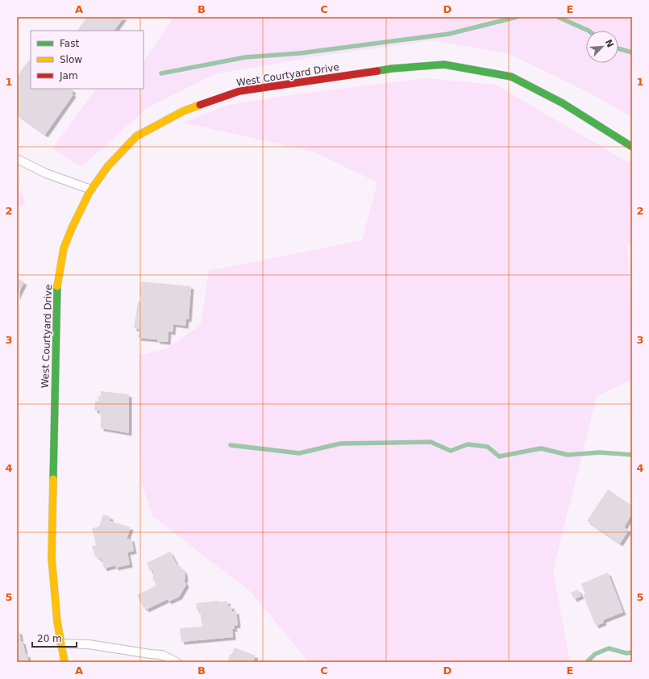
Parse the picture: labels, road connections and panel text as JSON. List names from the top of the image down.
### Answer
{
  "streets": {
    "street": ["West Courtyard Drive"]
  },
  "legend": ["Fast", "Slow", "Jam"],
  "scale_bar": "20 m",
  "north": "top right",
  "grid": {
    "columns": [
      "A",
      "B",
      "C",
      "D",
      "E"
    ],
    "rows": [
      "1",
      "2",
      "3",
      "4",
      "5"
    ]
  }
}
